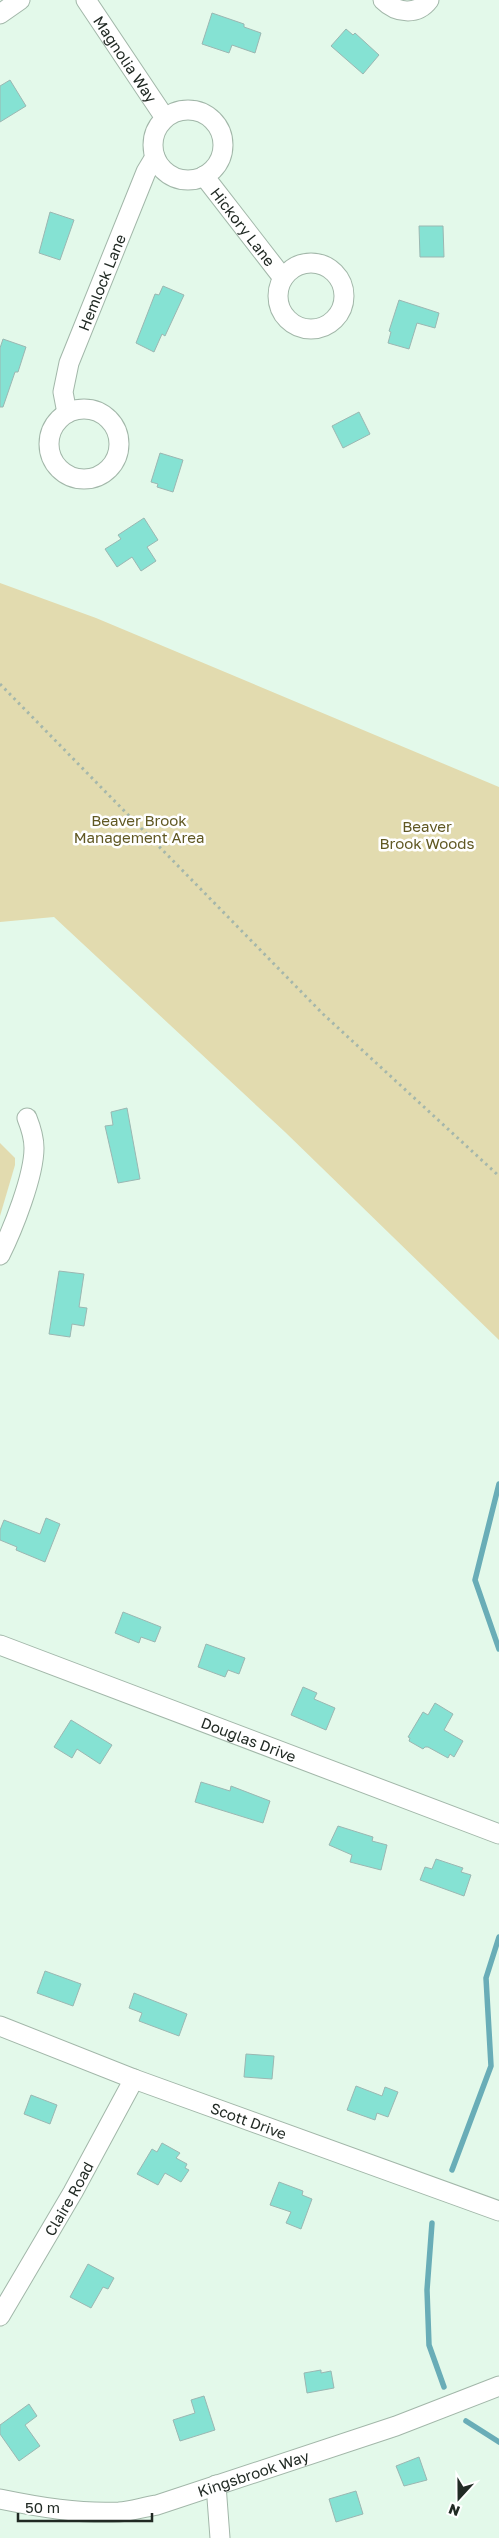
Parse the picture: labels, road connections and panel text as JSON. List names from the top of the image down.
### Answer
{
  "streets": {
    "street": [
      "Magnolia Way",
      "Hickory Lane",
      "Hemlock Lane",
      "Douglas Drive",
      "Scott Drive",
      "Claire Road",
      "Kingsbrook Way"
    ]
  },
  "crossings": [
    ["Magnolia Way", "Hickory Lane"],
    ["Magnolia Way", "Hemlock Lane"],
    ["Hickory Lane", "Hemlock Lane"],
    ["Scott Drive", "Claire Road"]
  ],
  "parks": ["Beaver Brook Management Area", "Beaver Brook Woods"],
  "scale_bar": "50 m",
  "north": "bottom"
}
